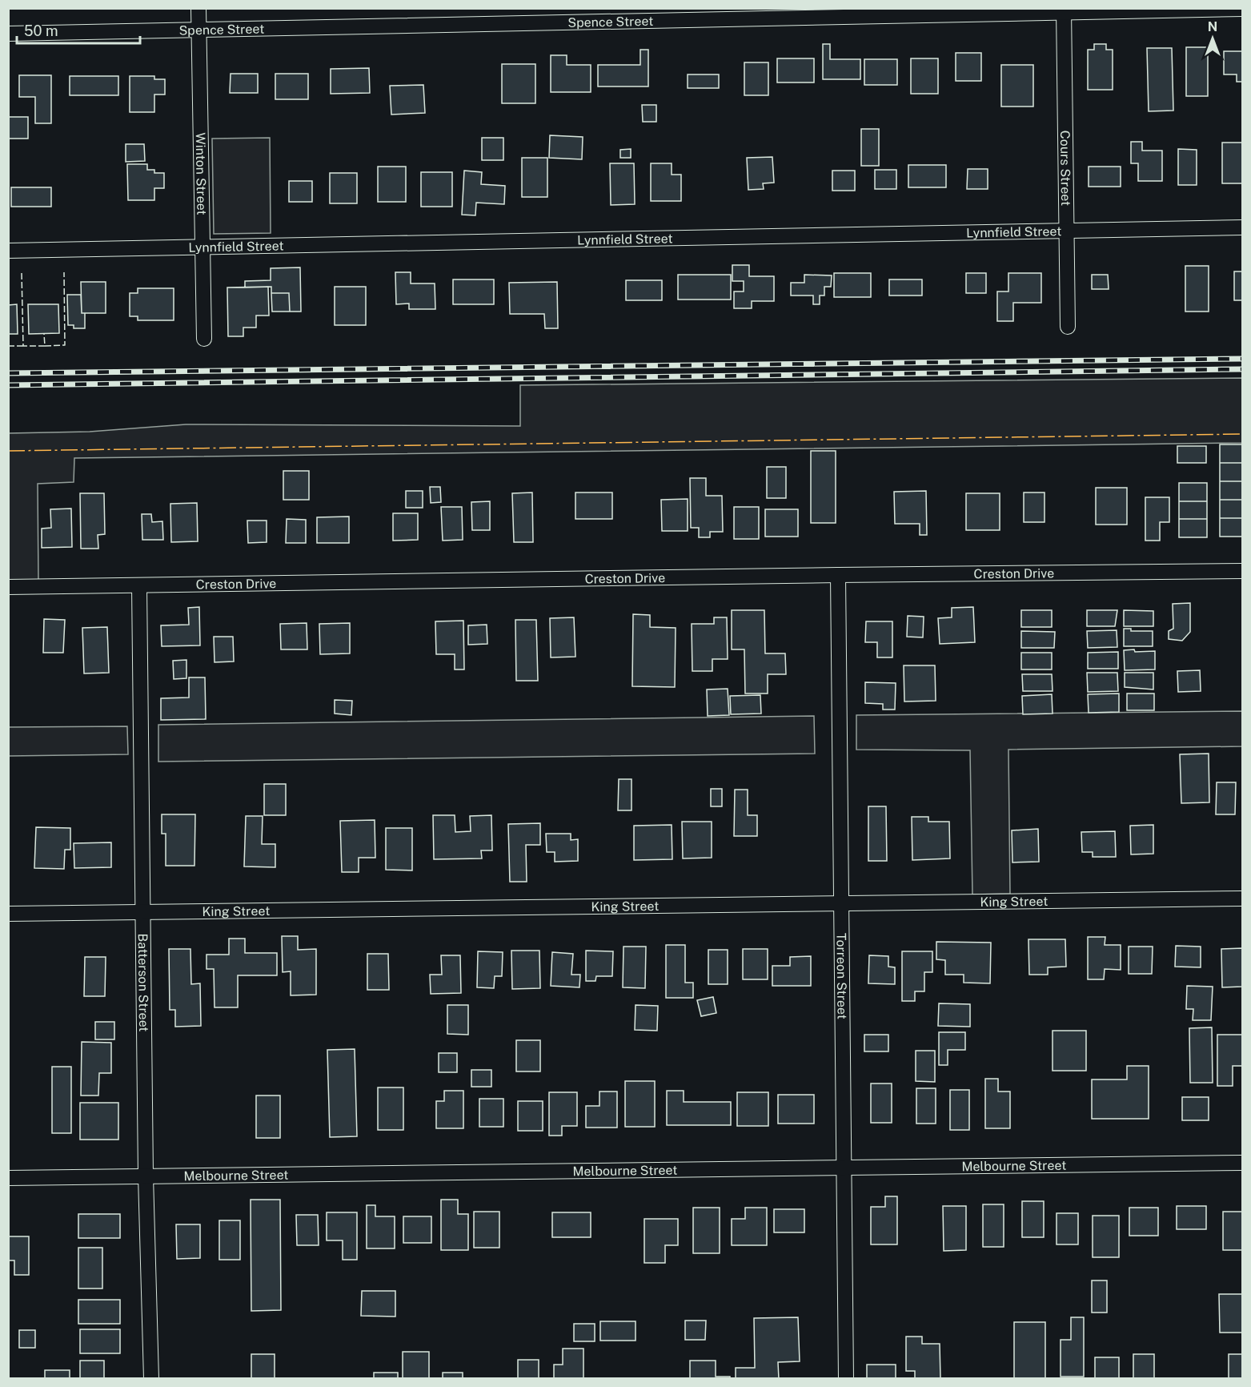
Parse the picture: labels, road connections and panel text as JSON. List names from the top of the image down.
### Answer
{
  "streets": {
    "street": [
      "Spence Street",
      "Cours Street",
      "Winton Street",
      "Lynnfield Street",
      "Creston Drive",
      "King Street",
      "Torreon Street",
      "Batterson Street",
      "Melbourne Street"
    ]
  },
  "crossings": [
    ["Spence Street", "Cours Street"],
    ["Spence Street", "Winton Street"],
    ["Cours Street", "Lynnfield Street"],
    ["Winton Street", "Lynnfield Street"],
    ["Creston Drive", "Torreon Street"],
    ["Creston Drive", "Batterson Street"],
    ["King Street", "Torreon Street"],
    ["King Street", "Batterson Street"],
    ["Torreon Street", "Melbourne Street"],
    ["Batterson Street", "Melbourne Street"]
  ],
  "scale_bar": "50 m",
  "north": "top"
}
